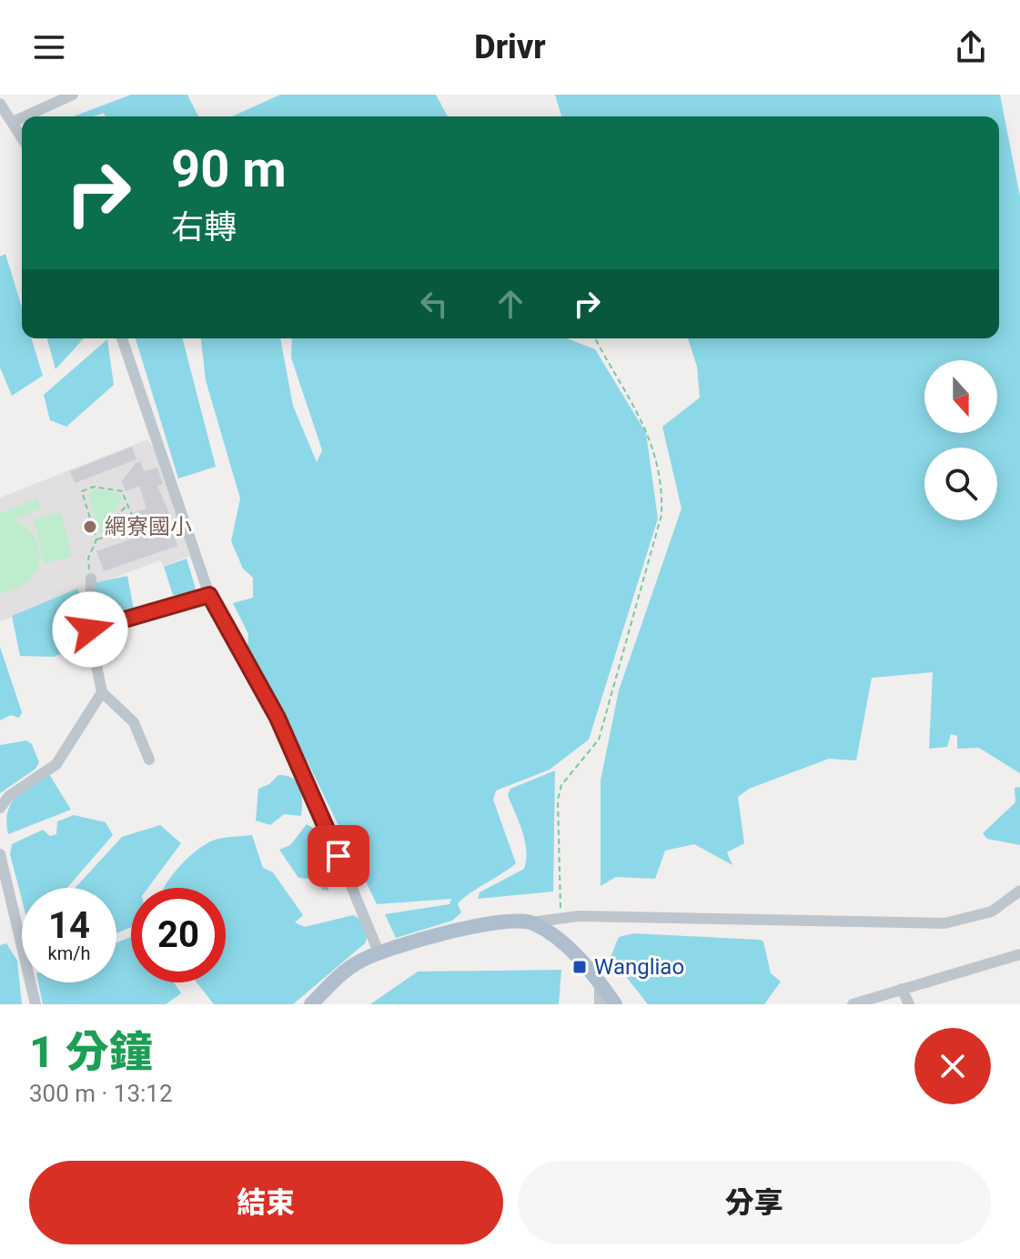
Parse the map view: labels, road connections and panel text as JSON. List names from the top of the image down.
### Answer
{
  "places": {
    "other": ["網寮國小"],
    "transit": ["Wangliao"]
  },
  "north": "bottom",
  "page": {
    "header": "Drivr",
    "turn": ["90 m", "右轉"],
    "speed": "14 km/h",
    "limit": "20",
    "heading": ["1 分鐘", "300 m · 13:12"],
    "buttons": ["結束", "分享"]
  }
}
